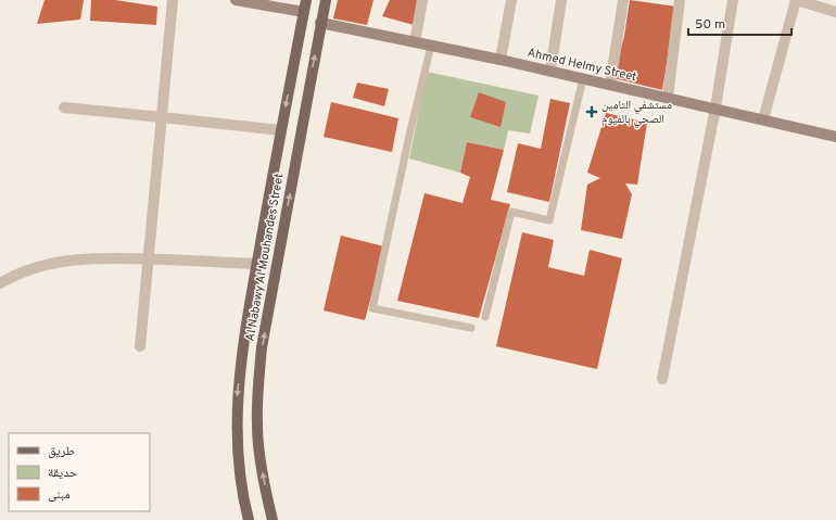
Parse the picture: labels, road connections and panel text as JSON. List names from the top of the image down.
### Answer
{
  "streets": {
    "main road": ["Ahmed Helmy Street", "Al Nabawy Al Mouhandes Street"]
  },
  "crossings": [
    ["Ahmed Helmy Street", "Al Nabawy Al Mouhandes Street"]
  ],
  "places": {
    "health": ["مستشفي التامين الصحي بالفيوم"]
  },
  "legend": ["طريق", "حديقة", "مبنى"],
  "scale_bar": "50 m"
}
